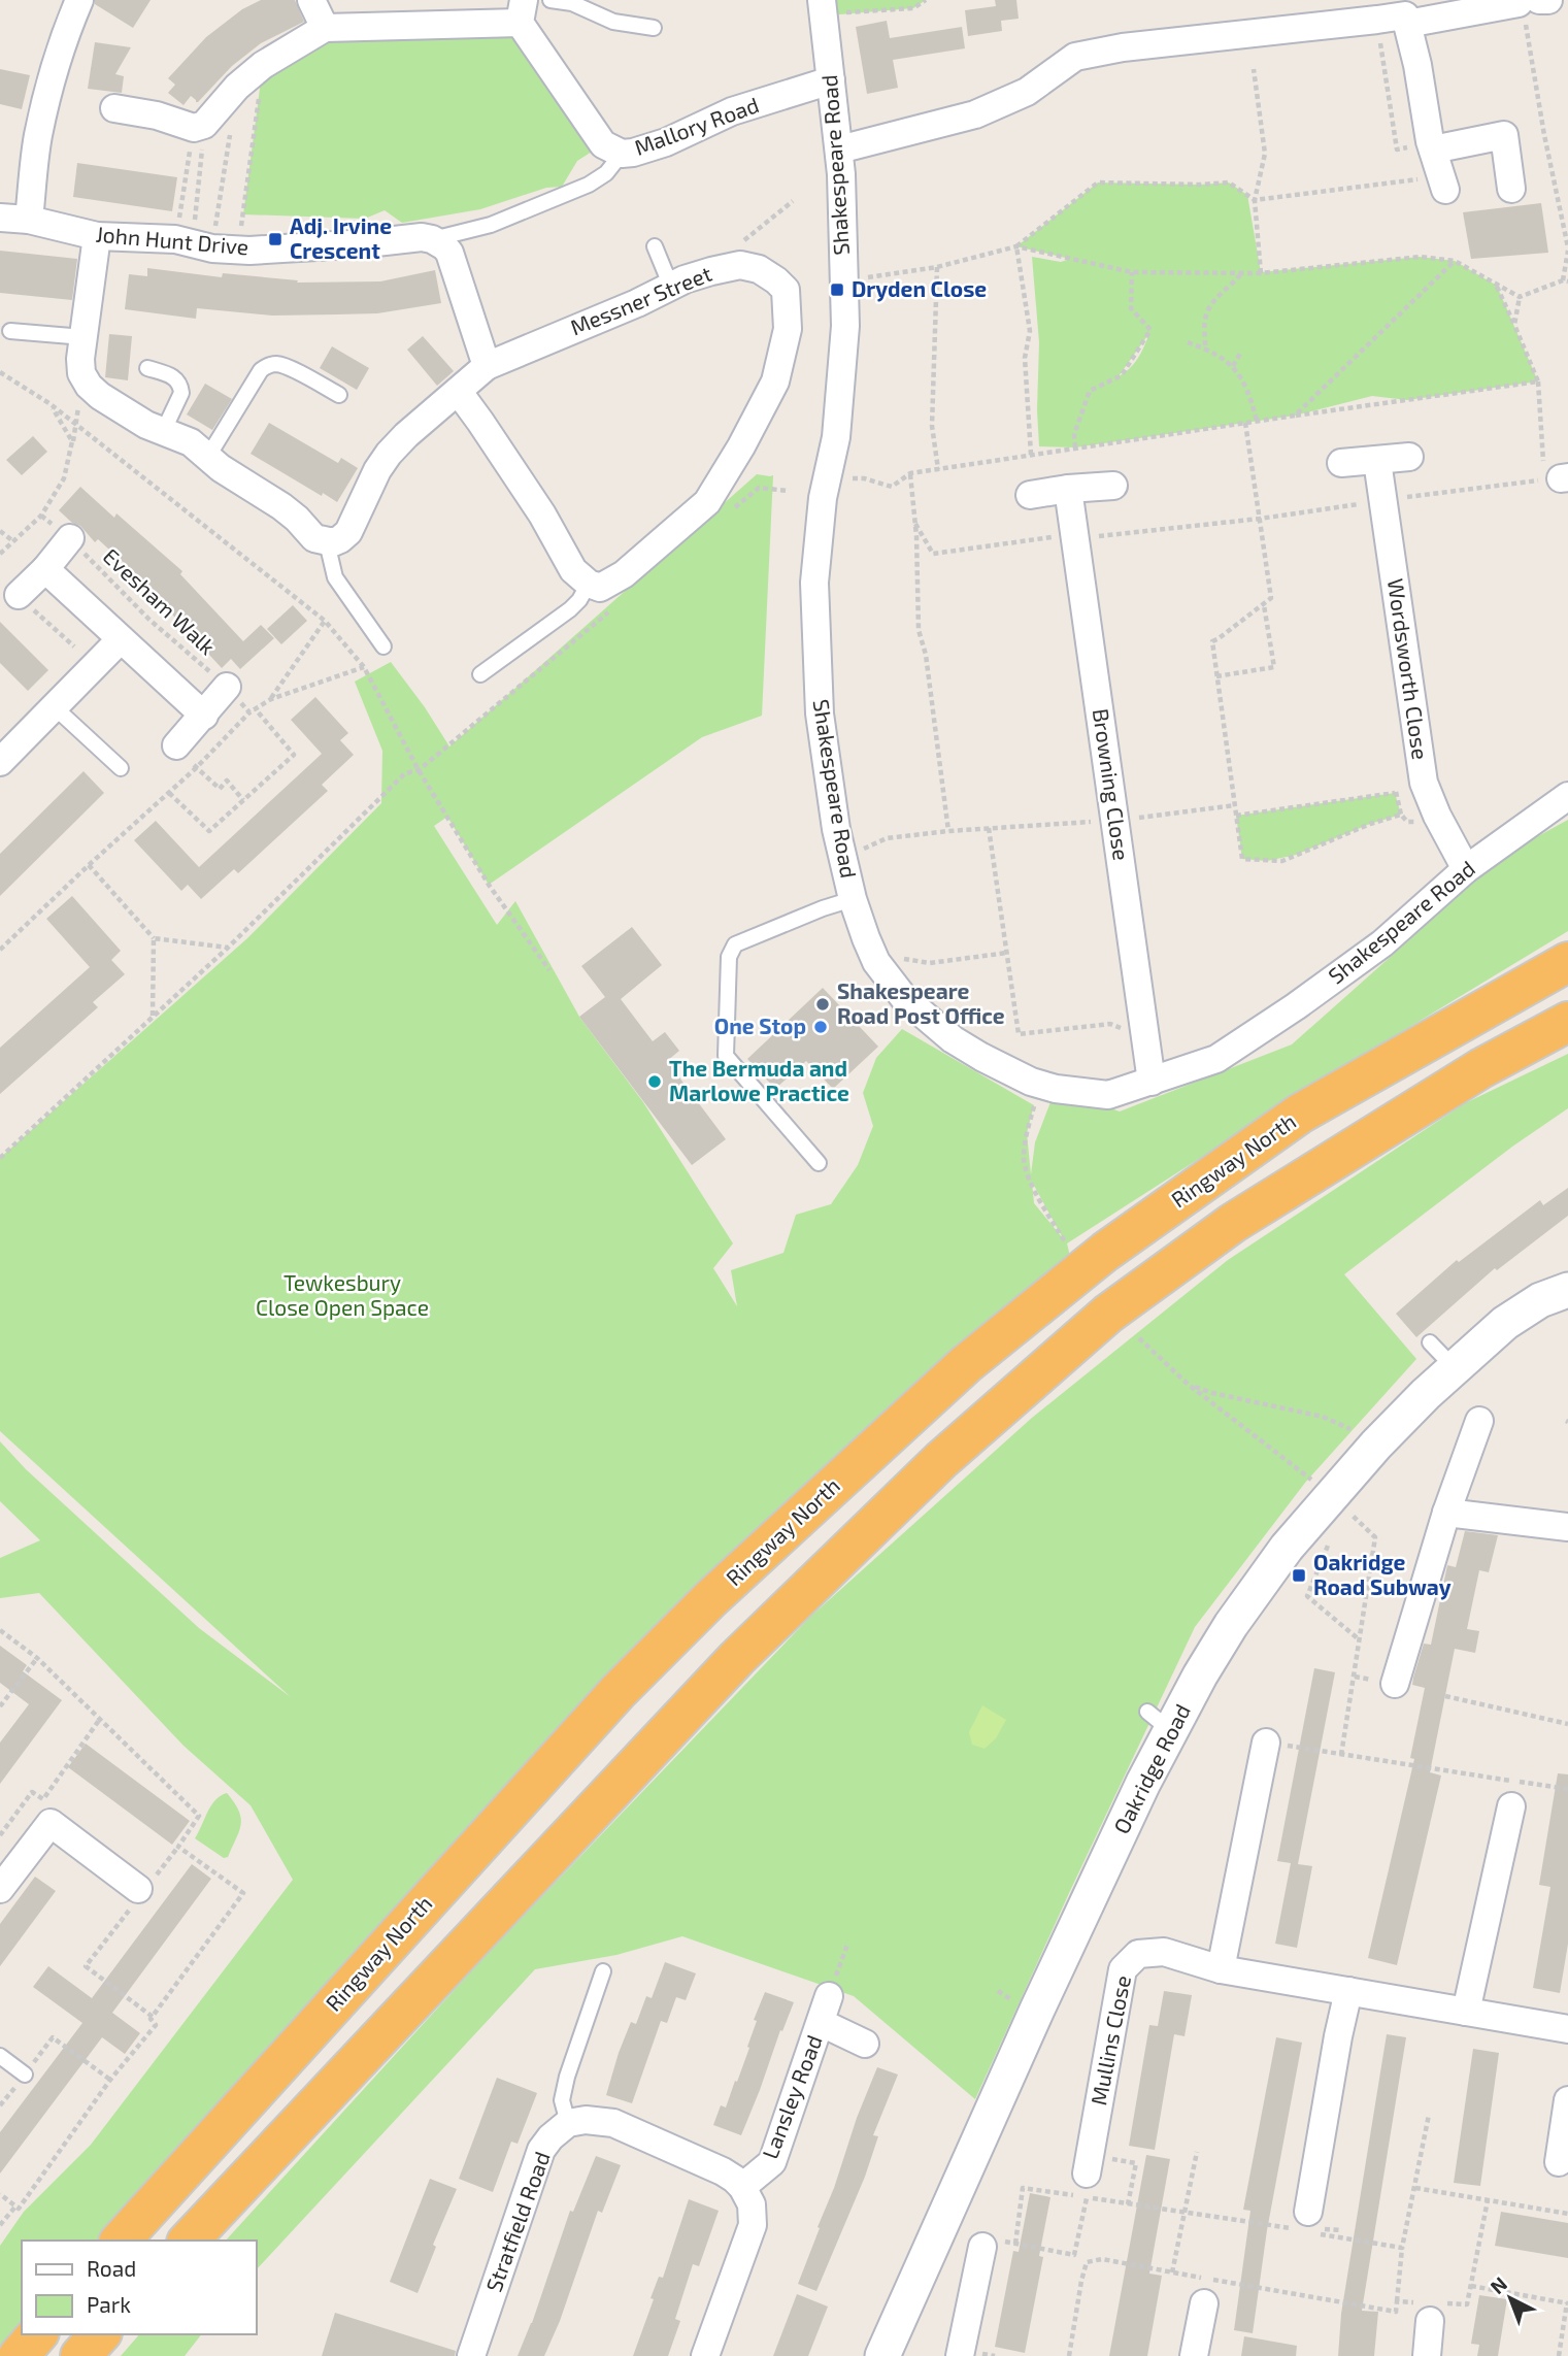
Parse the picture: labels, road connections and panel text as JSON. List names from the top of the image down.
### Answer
{
  "streets": {
    "highway": ["Ringway North"],
    "street": [
      "Mallory Road",
      "Shakespeare Road",
      "John Hunt Drive",
      "Messner Street",
      "Wordsworth Close",
      "Browning Close",
      "Oakridge Road",
      "Mullins Close",
      "Lansley Road",
      "Stratfield Road"
    ],
    "path": ["Evesham Walk"]
  },
  "crossings": [
    ["Mallory Road", "Shakespeare Road"],
    ["Shakespeare Road", "Wordsworth Close"],
    ["Shakespeare Road", "Browning Close"]
  ],
  "parks": ["Tewkesbury Close Open Space"],
  "places": {
    "transit": ["Adj. Irvine Crescent", "Dryden Close", "Oakridge Road Subway"],
    "other": ["Shakespeare Road Post Office", "One Stop", "The Bermuda and Marlowe Practice"]
  },
  "legend": ["Road", "Park"],
  "north": "top left"
}
